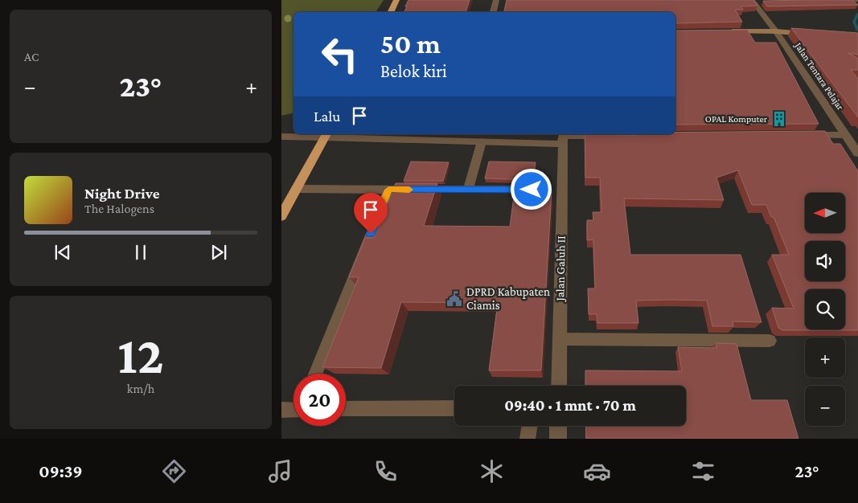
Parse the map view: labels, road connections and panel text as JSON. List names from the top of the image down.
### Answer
{
  "streets": {
    "street": ["Jalan Tentara Pelajar", "Jalan Galuh II"]
  },
  "places": {
    "building": ["OPAL Komputer"],
    "public building": ["DPRD Kabupaten Ciamis"]
  },
  "north": "left",
  "page": {
    "tile": [
      "AC",
      ["12", "km/h"]
    ],
    "turn": ["50 m", "Belok kiri"],
    "heat": ["−", "23°", "+"],
    "then": "Lalu",
    "song": ["Night Drive", "The Halogens"],
    "map_buttons": ["+", "−"],
    "limit": "20",
    "trip": "09:40 · 1 mnt · 70 m",
    "tabs": ["09:39", "23°"]
  }
}
